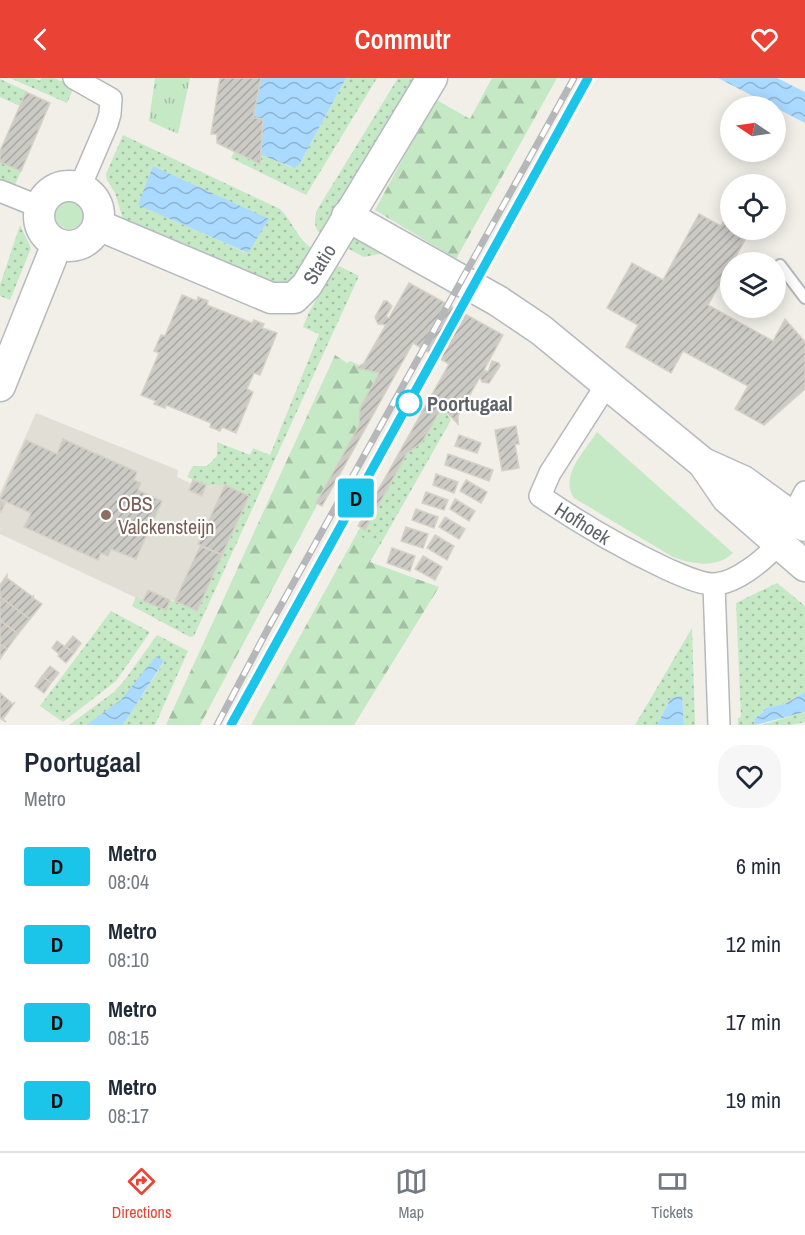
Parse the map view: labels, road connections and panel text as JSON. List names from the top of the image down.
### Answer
{
  "streets": {
    "street": ["Statio", "Hofhoek"]
  },
  "places": ["Poortugaal", "OBS Valckensteijn"],
  "lines": ["metro line D"],
  "north": "left",
  "page": {
    "header": "Commutr",
    "on_map": "D",
    "heading": ["Poortugaal", "Metro"],
    "list": [
      {
        "mark": "D",
        "name": "Metro",
        "note": "08:04",
        "value": "6 min"
      },
      {
        "mark": "D",
        "name": "Metro",
        "note": "08:10",
        "value": "12 min"
      },
      {
        "mark": "D",
        "name": "Metro",
        "note": "08:15",
        "value": "17 min"
      },
      {
        "mark": "D",
        "name": "Metro",
        "note": "08:17",
        "value": "19 min"
      }
    ],
    "tabs": ["Directions", "Map", "Tickets"]
  }
}
